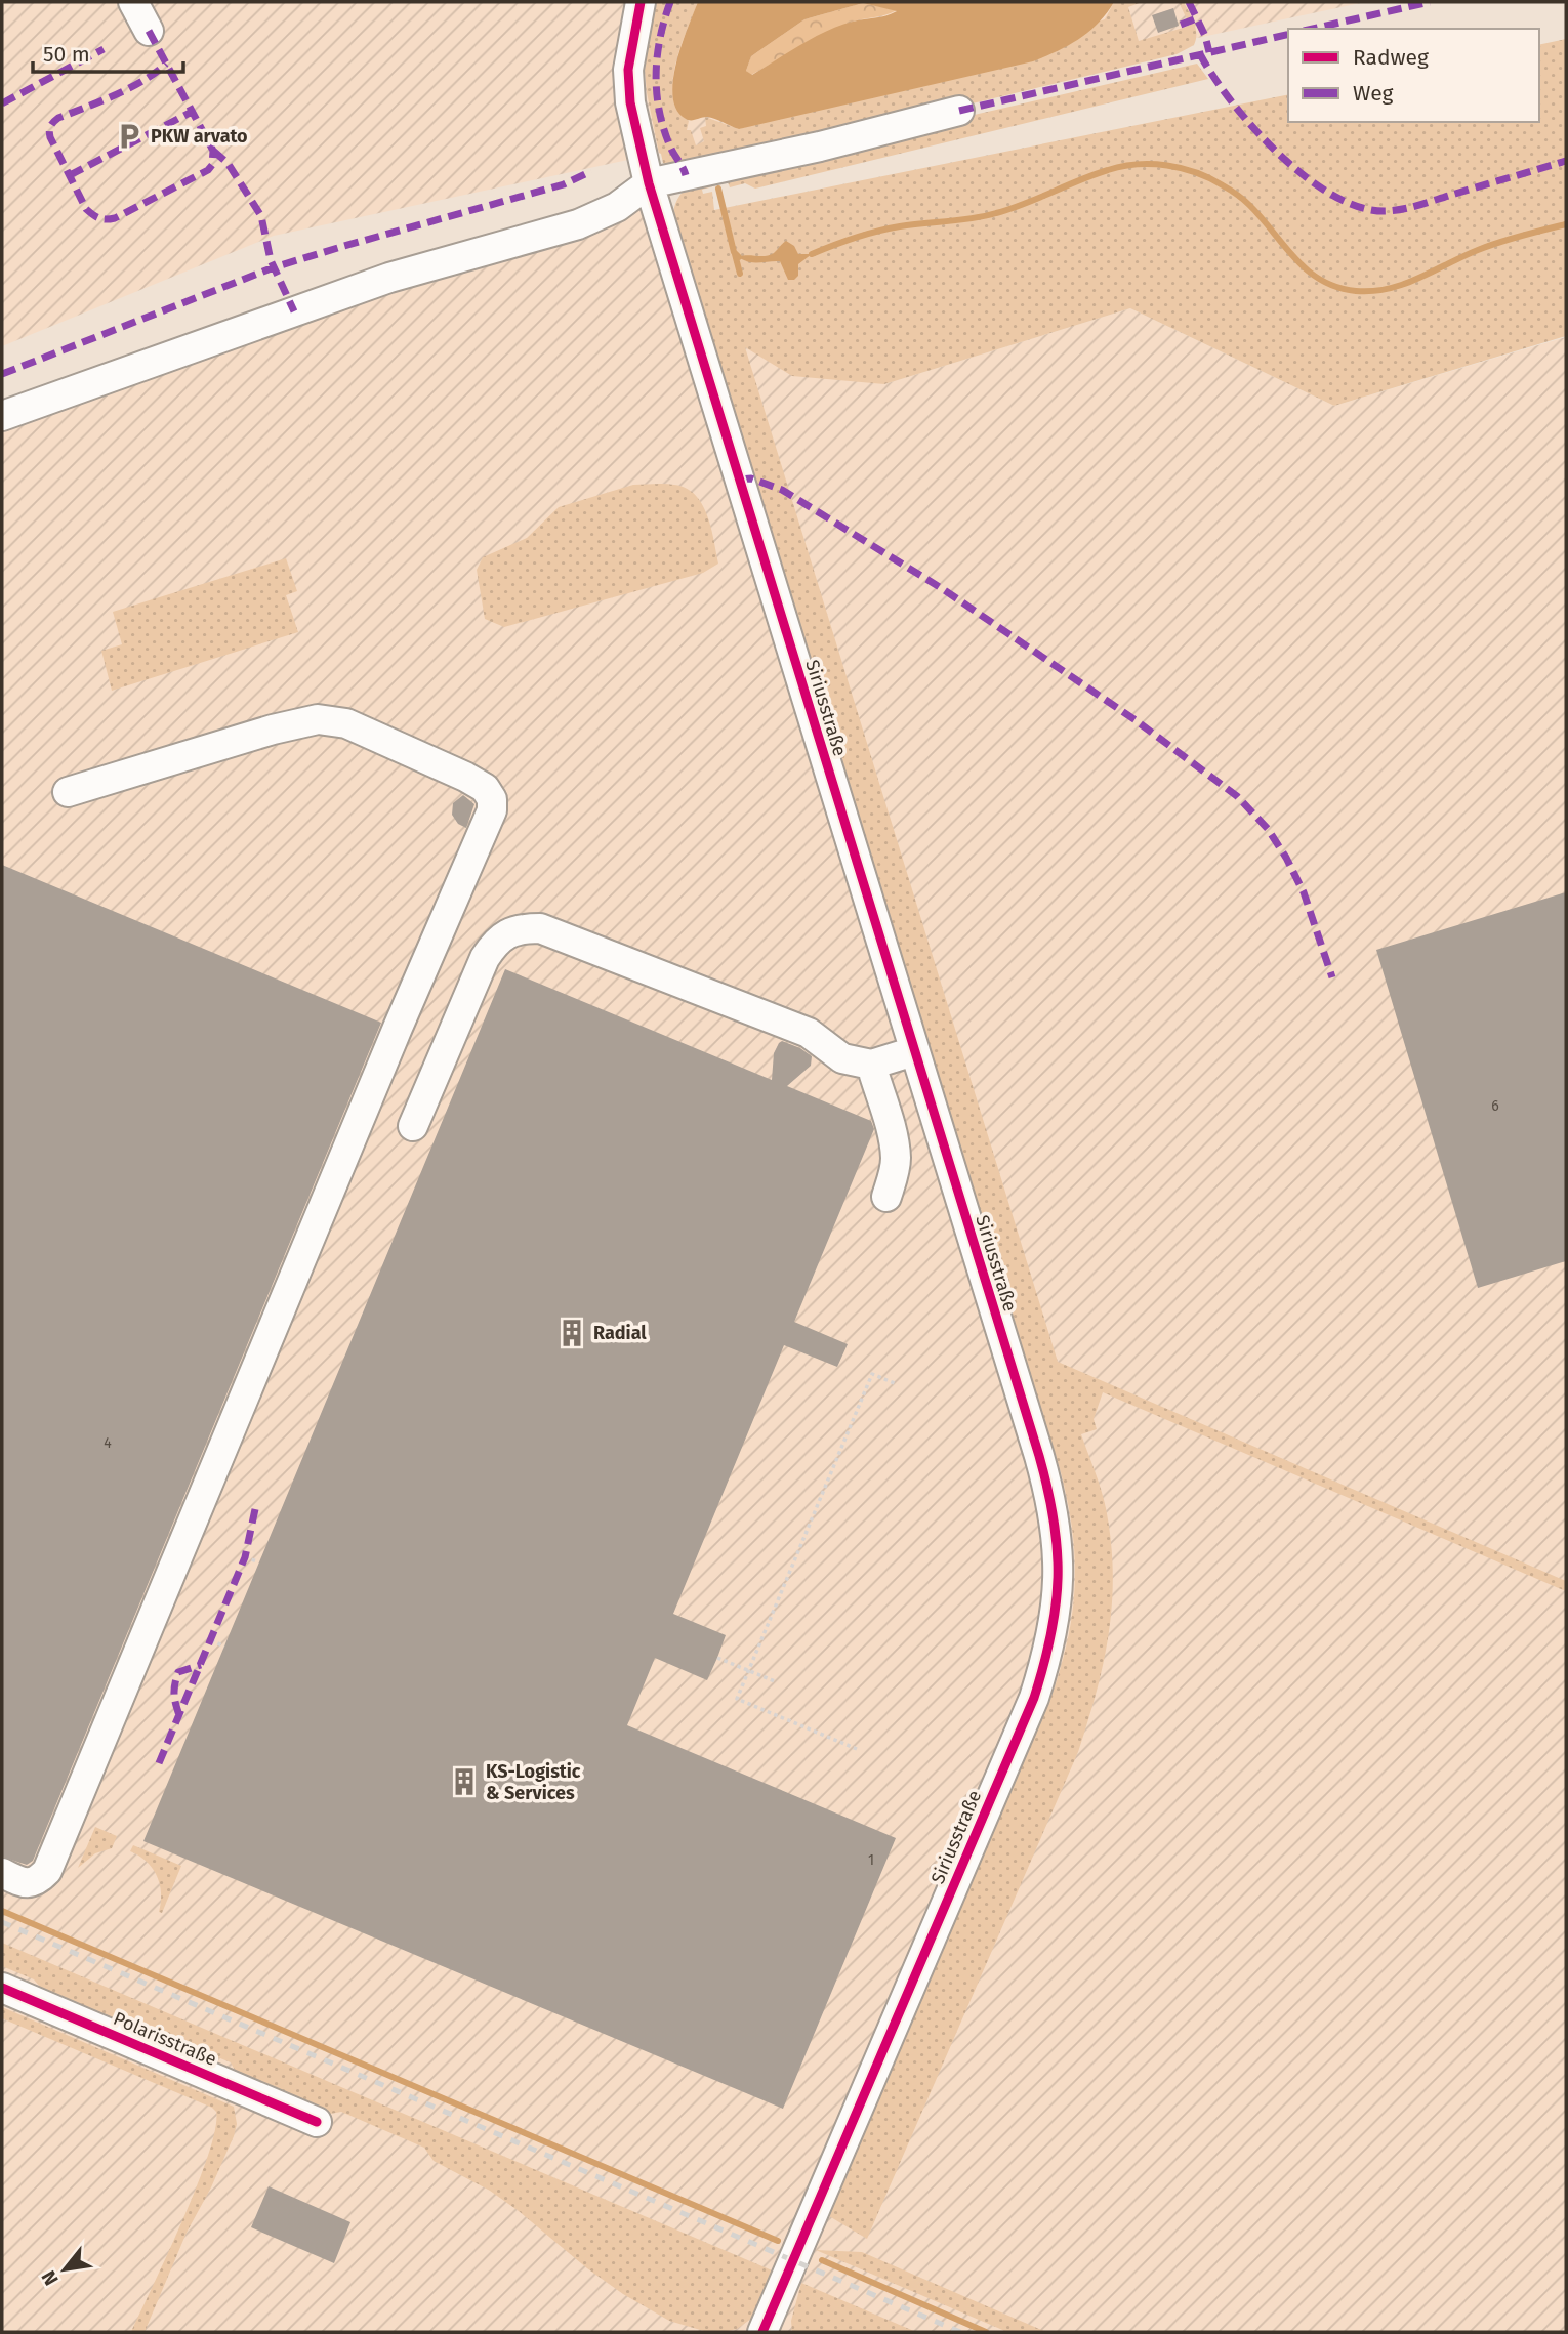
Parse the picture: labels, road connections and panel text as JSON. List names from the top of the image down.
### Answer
{
  "streets": {
    "street": ["Siriusstraße", "Polarisstraße"]
  },
  "places": {
    "parking": ["PKW arvato"],
    "building": ["Radial", "KS-Logistic & Services"]
  },
  "house_numbers": ["6", "4", "1"],
  "legend": ["Radweg", "Weg"],
  "scale_bar": "50 m",
  "north": "bottom left"
}
